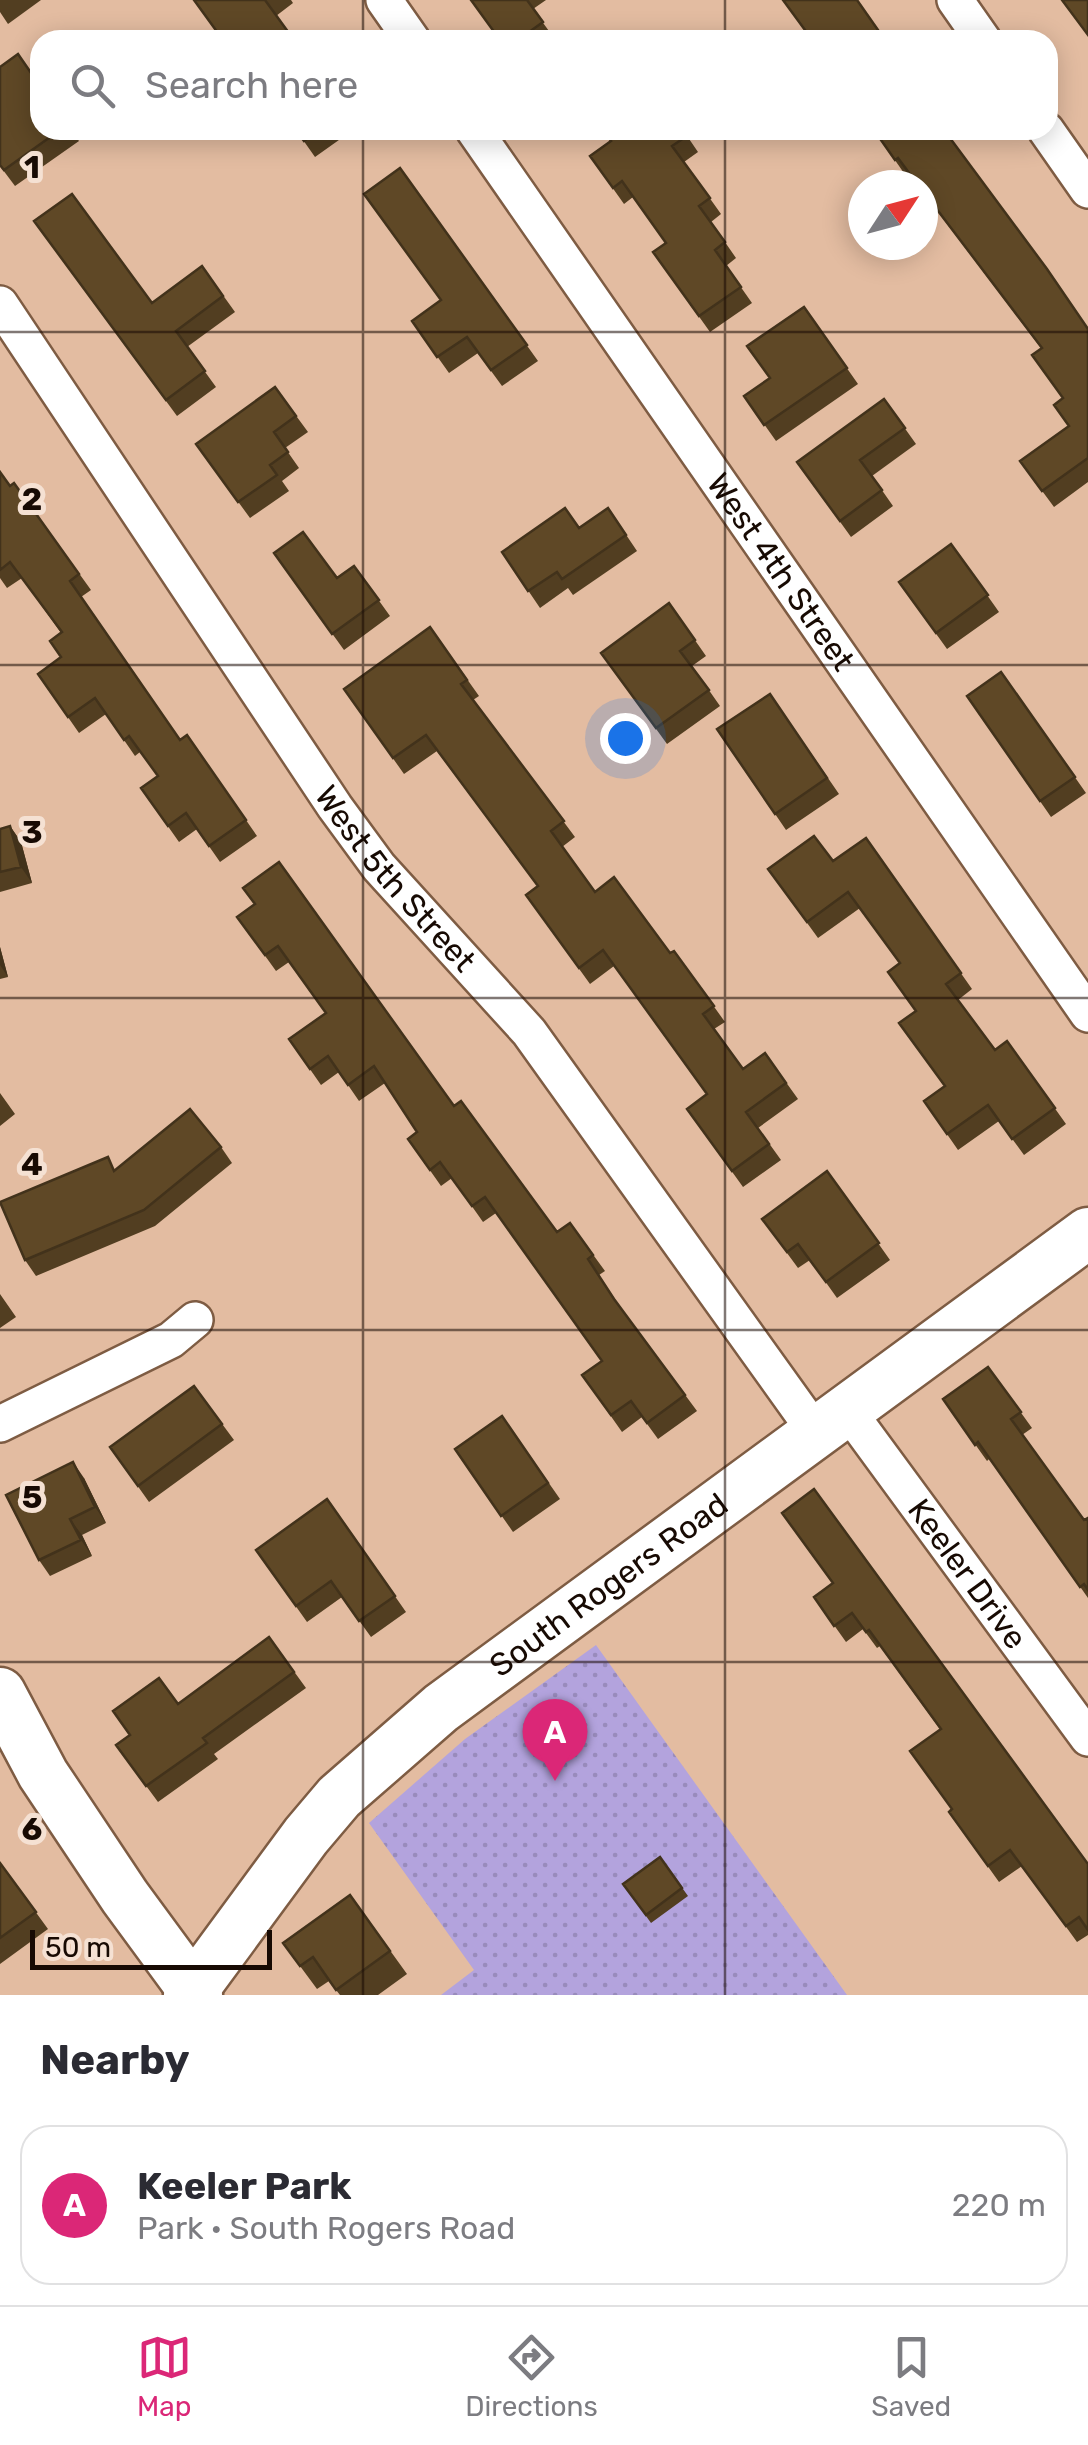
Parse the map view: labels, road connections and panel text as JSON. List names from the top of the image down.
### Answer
{
  "streets": {
    "street": [
      "West 4th Street",
      "West 5th Street",
      "Keeler Drive",
      "South Rogers Road"
    ]
  },
  "crossings": [
    ["West 5th Street", "Keeler Drive"],
    ["West 5th Street", "South Rogers Road"],
    ["Keeler Drive", "South Rogers Road"]
  ],
  "scale_bar": "50 m",
  "north": "top right",
  "page": {
    "search": "Search here",
    "pins": "A",
    "scale": "50 m",
    "heading": "Nearby",
    "list": [
      {
        "mark": "A",
        "name": "Keeler Park",
        "note": "Park · South Rogers Road",
        "value": "220 m"
      }
    ],
    "nav": ["Map", "Directions", "Saved"]
  },
  "grid": {
    "rows": [
      "1",
      "2",
      "3",
      "4",
      "5",
      "6"
    ]
  }
}
